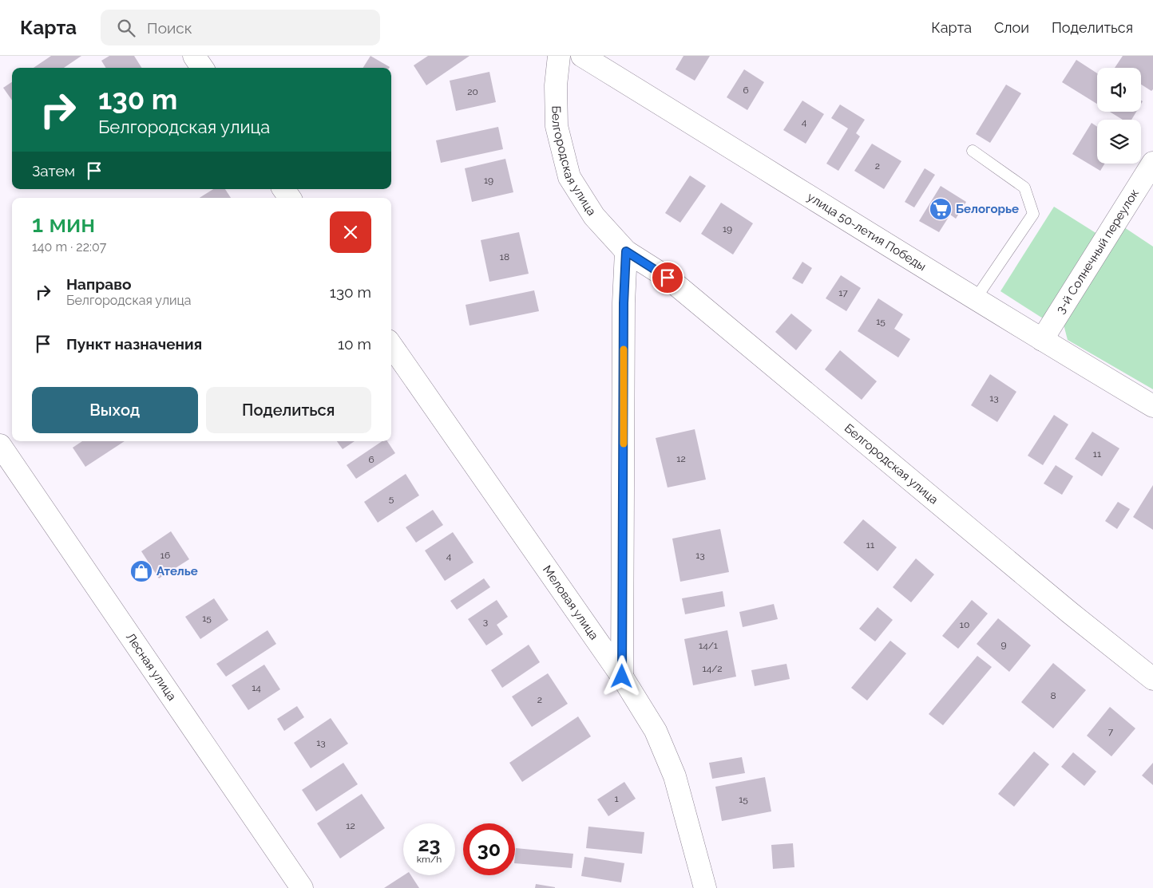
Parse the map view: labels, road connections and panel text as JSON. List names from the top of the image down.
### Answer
{
  "streets": {
    "street": [
      "Белгородская улица",
      "улица 50-летия Победы",
      "3-й Солнечный переулок",
      "Меловая улица",
      "Лесная улица"
    ]
  },
  "crossings": [
    ["улица 50-летия Победы", "3-й Солнечный переулок"]
  ],
  "places": {
    "supermarket": ["Белогорье"],
    "shop": ["Ателье"]
  },
  "house_numbers": [
    "6",
    "20",
    "4",
    "2",
    "19",
    "19",
    "18",
    "17",
    "15",
    "13",
    "11",
    "12",
    "6",
    "5",
    "11",
    "16",
    "13",
    "4",
    "15",
    "3",
    "10",
    "9",
    "14/1",
    "14/2",
    "14",
    "8",
    "2",
    "7",
    "13",
    "1",
    "15",
    "12"
  ],
  "page": {
    "header": "Карта",
    "search": "Поиск",
    "nav": ["Карта", "Слои", "Поделиться"],
    "turn": ["130 m", "Белгородская улица"],
    "then": "Затем",
    "heading": ["1 мин", "140 m · 22:07"],
    "list": [
      {
        "name": "Направо",
        "note": "Белгородская улица",
        "value": "130 m"
      },
      {
        "name": "Пункт назначения",
        "value": "10 m"
      }
    ],
    "buttons": ["Выход", "Поделиться"],
    "speed": "23 km/h",
    "limit": "30"
  }
}
